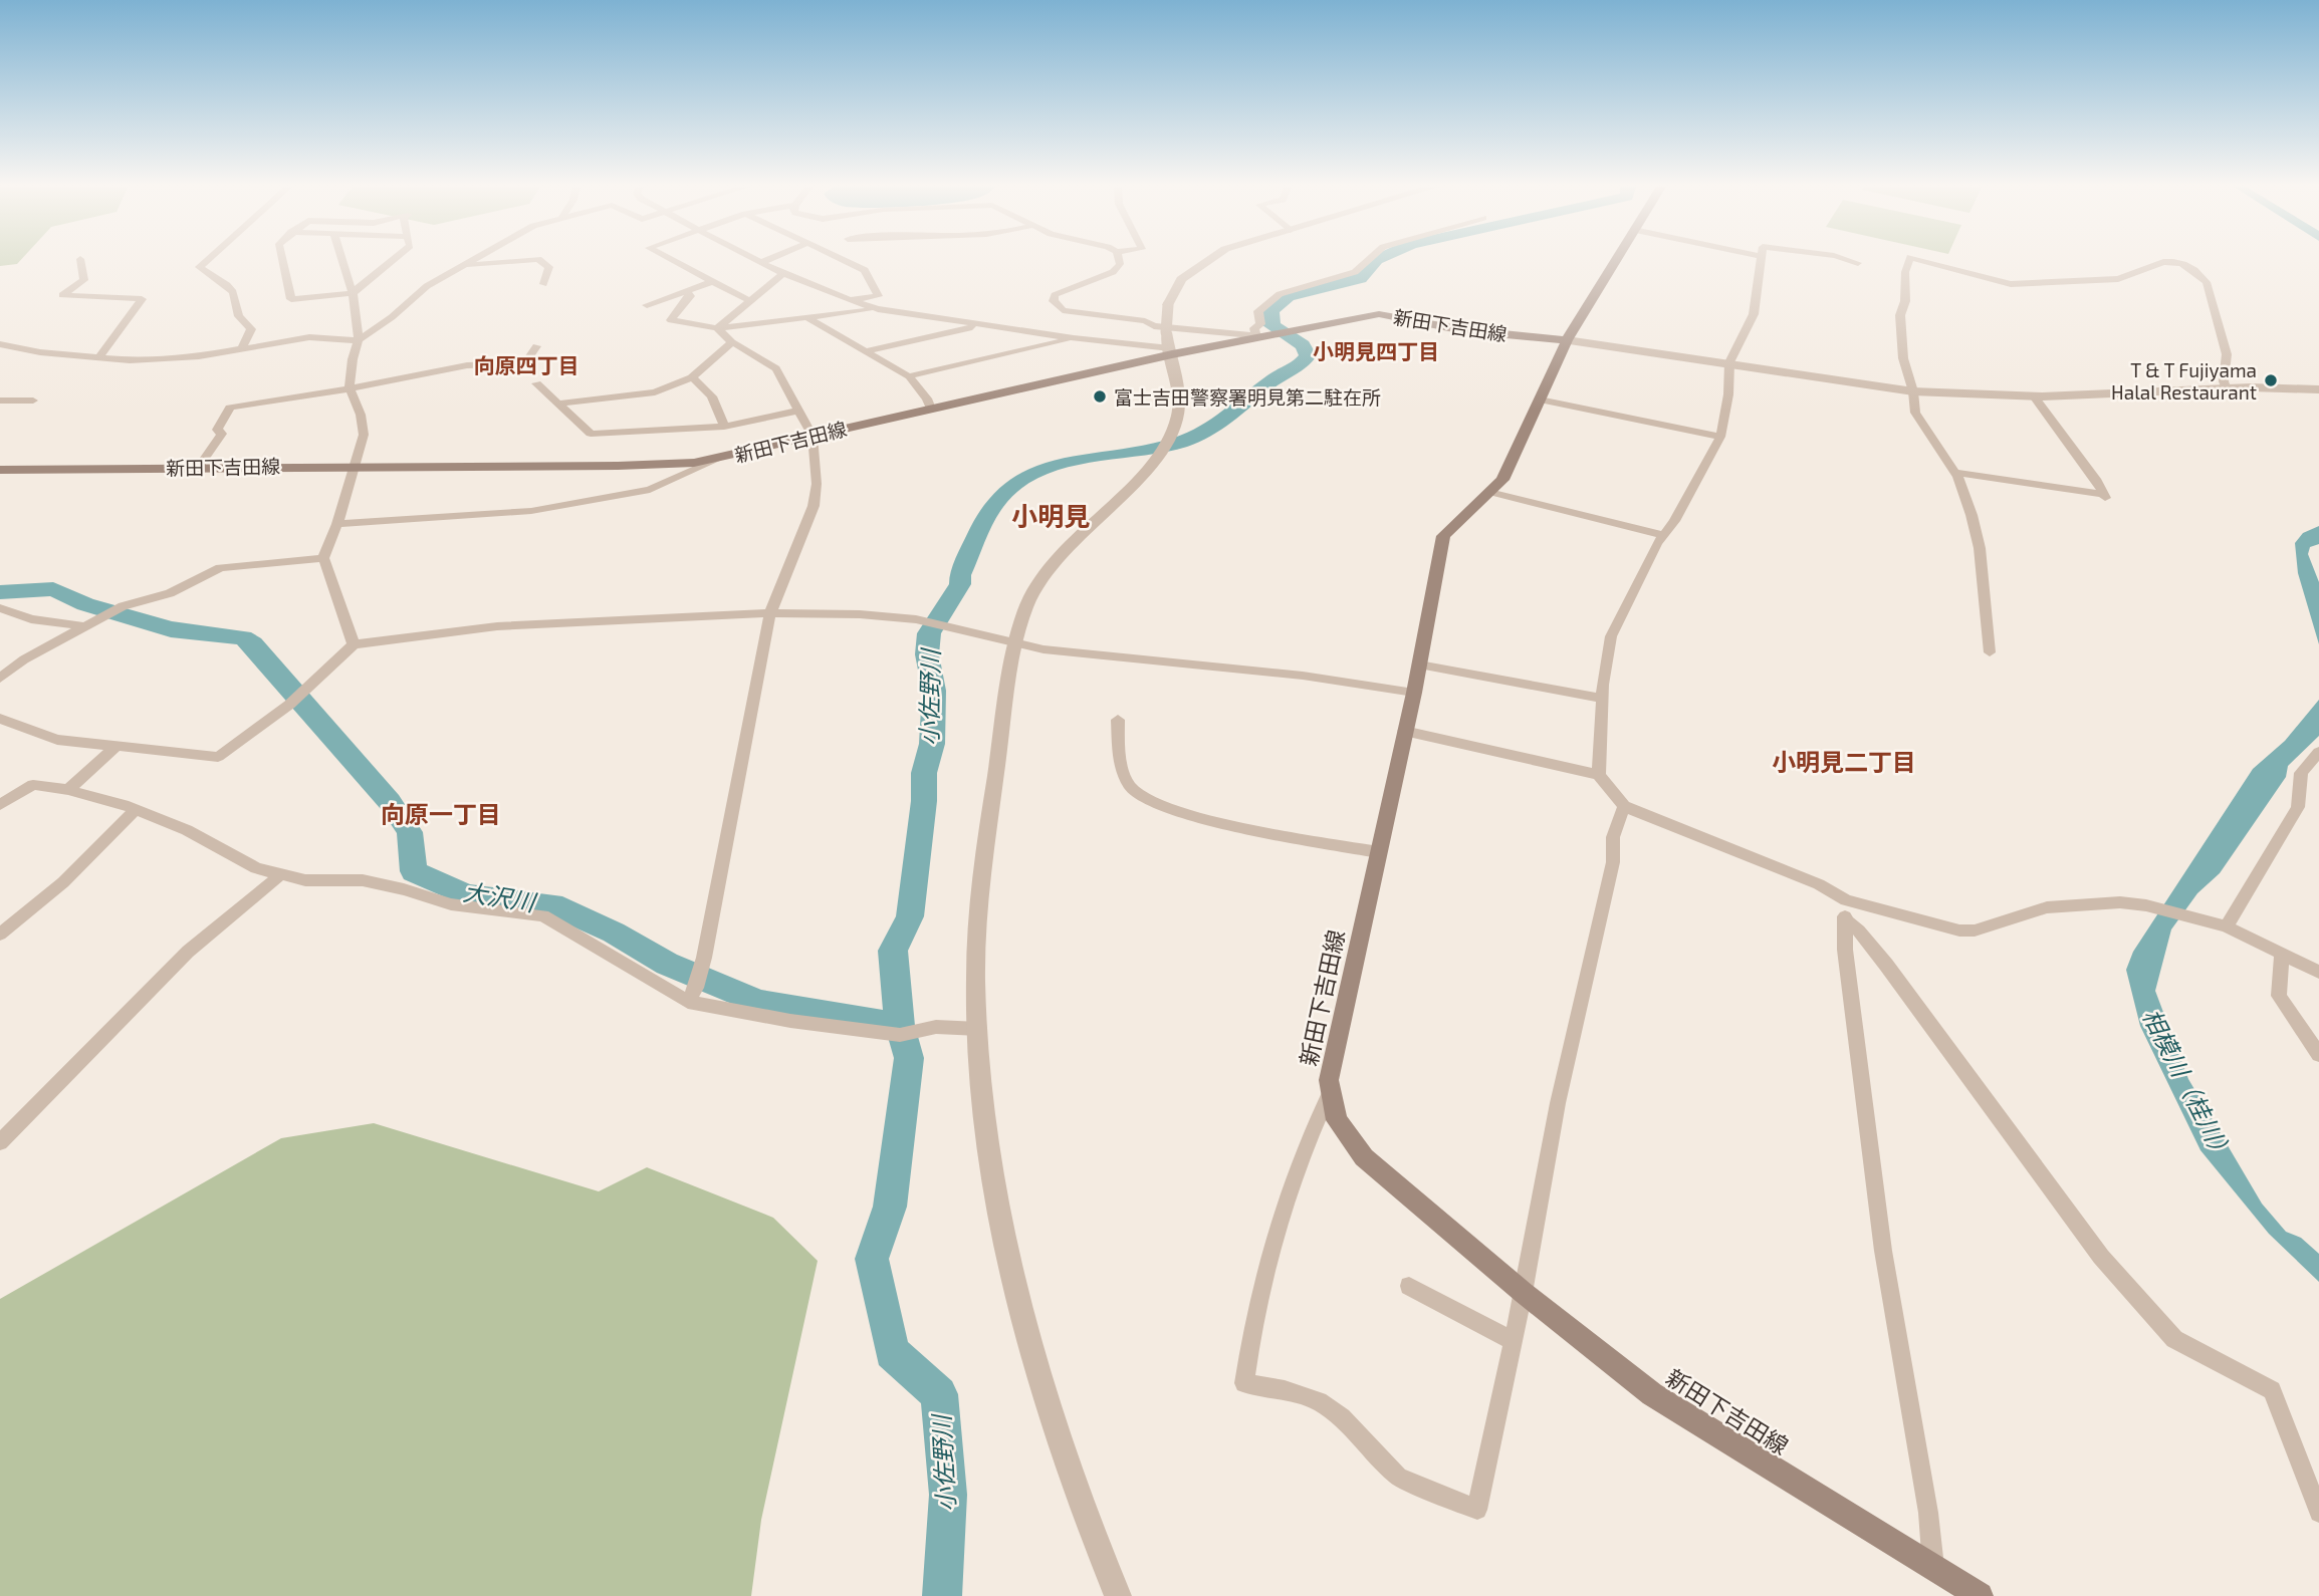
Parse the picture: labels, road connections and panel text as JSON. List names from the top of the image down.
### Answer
{
  "streets": {
    "main road": ["新田下吉田線"]
  },
  "districts": [
    "小明見四丁目",
    "向原四丁目",
    "小明見",
    "小明見二丁目",
    "向原一丁目"
  ],
  "water": ["小佐野川", "大沢川", "相模川（桂川）"],
  "places": ["T & T Fujiyama Halal Restaurant", "富士吉田警察署明見第二駐在所"]
}
